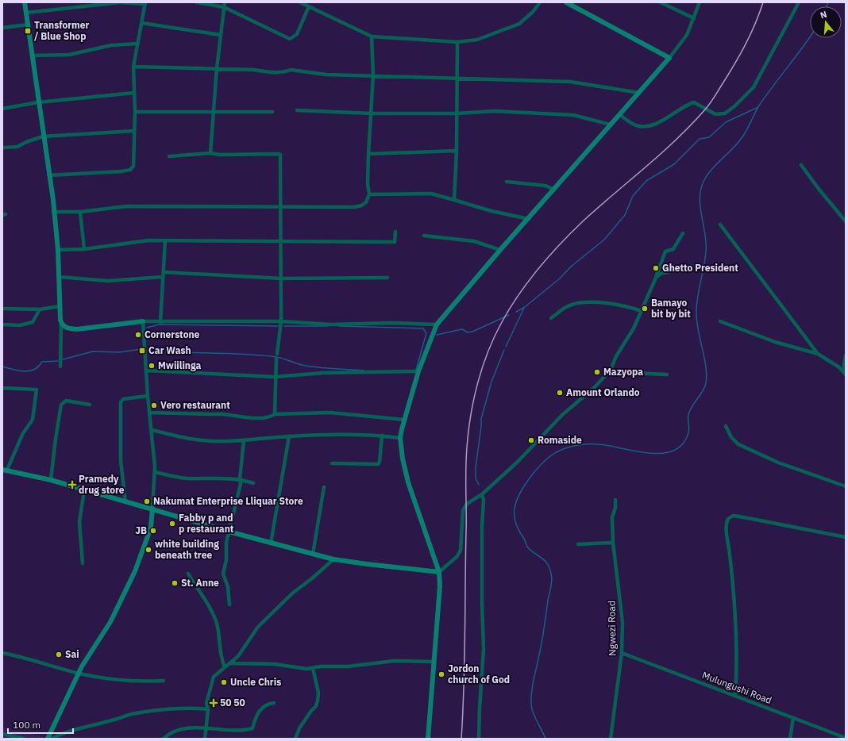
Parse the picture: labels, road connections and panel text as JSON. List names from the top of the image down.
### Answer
{
  "streets": {
    "street": ["Ngwezi Road", "Mulungushi Road"]
  },
  "crossings": [
    ["Ngwezi Road", "Mulungushi Road"]
  ],
  "places": {
    "transit": ["Transformer / Blue Shop", "Car Wash"],
    "other": [
      "Ghetto President",
      "Bamayo bit by bit",
      "Cornerstone",
      "Mwiilinga",
      "Mazyopa",
      "Amount Orlando",
      "Vero restaurant",
      "Romaside",
      "Nakumat Enterprise Lliquar Store",
      "Fabby p and p restaurant",
      "JB",
      "white building beneath tree",
      "St. Anne",
      "Sai",
      "Jordon church of God",
      "Uncle Chris"
    ],
    "health": ["Pramedy drug store", "50 50"]
  },
  "scale_bar": "100 m",
  "north": "top"
}
